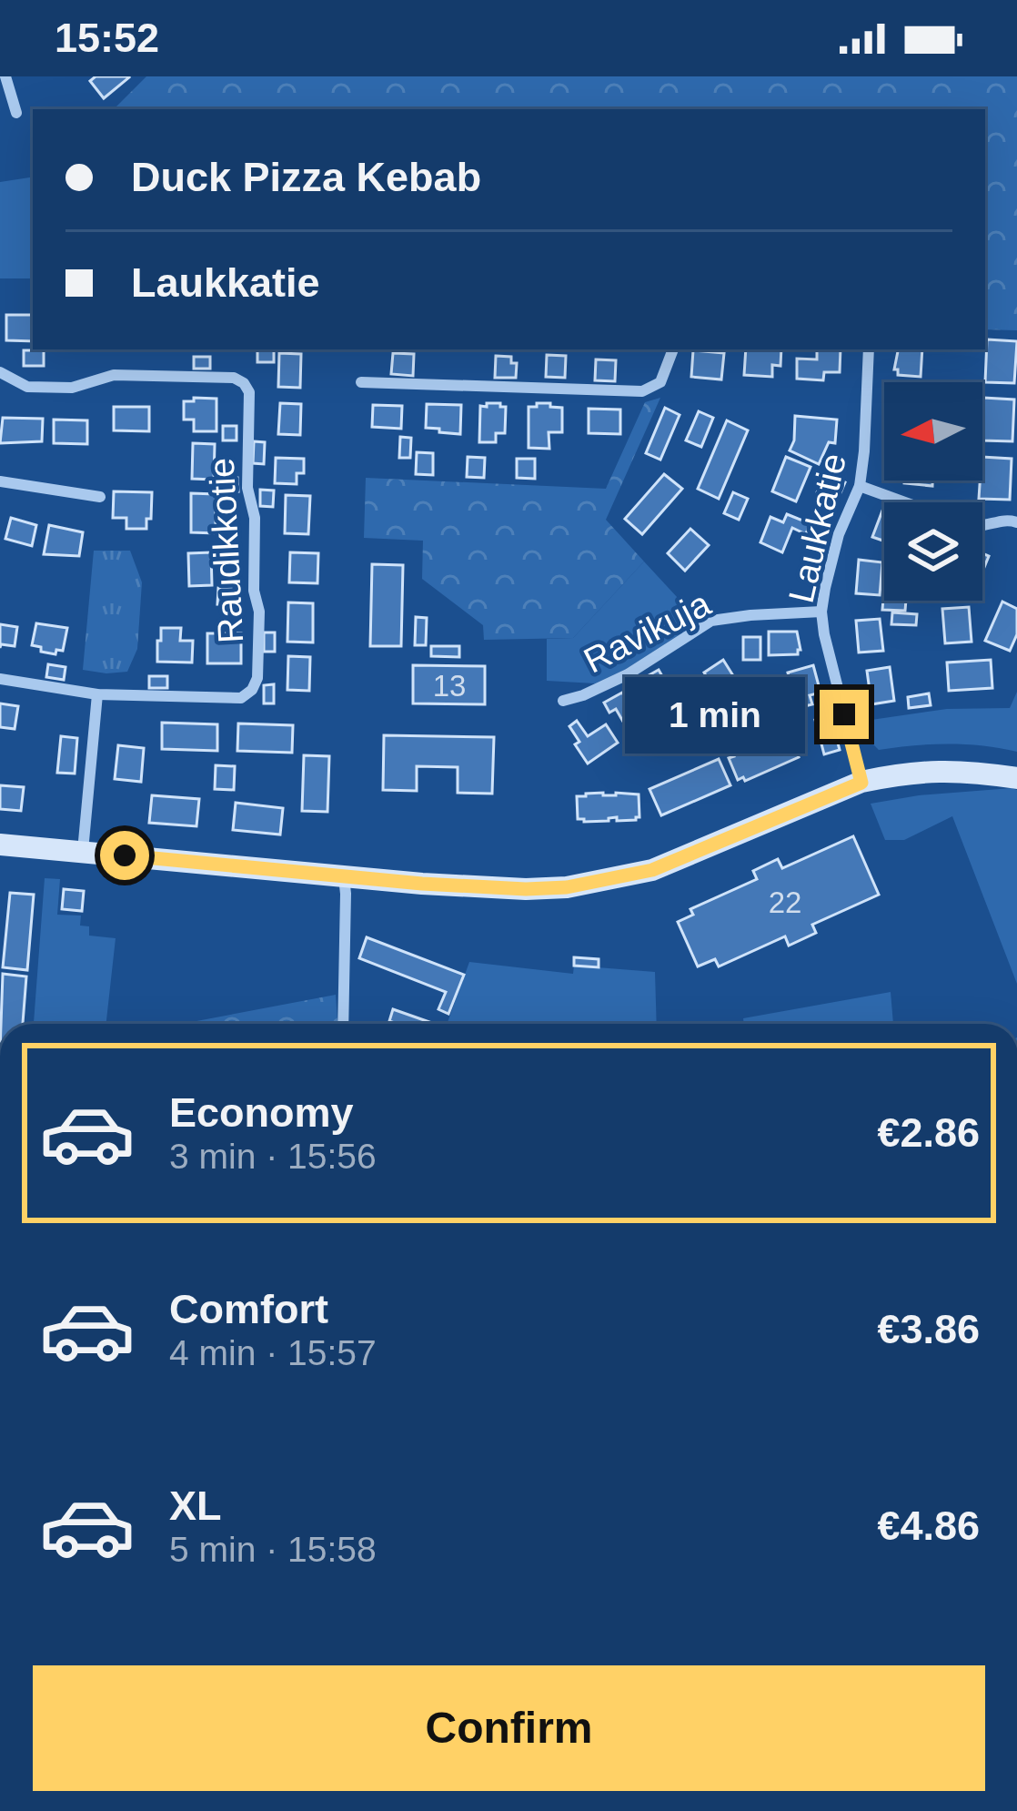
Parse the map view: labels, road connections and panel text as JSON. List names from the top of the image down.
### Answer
{
  "streets": {
    "street": ["Laukkatie", "Raudikkotie", "Ravikuja"]
  },
  "crossings": [
    ["Laukkatie", "Ravikuja"]
  ],
  "house_numbers": ["13", "22"],
  "north": "left",
  "page": {
    "status": "15:52",
    "banner": ["Duck Pizza Kebab", "Laukkatie"],
    "bubble": "1 min",
    "list": [
      {
        "name": "Economy",
        "note": "3 min · 15:56",
        "value": "€2.86"
      },
      {
        "name": "Comfort",
        "note": "4 min · 15:57",
        "value": "€3.86"
      },
      {
        "name": "XL",
        "note": "5 min · 15:58",
        "value": "€4.86"
      }
    ],
    "buttons": "Confirm"
  }
}
